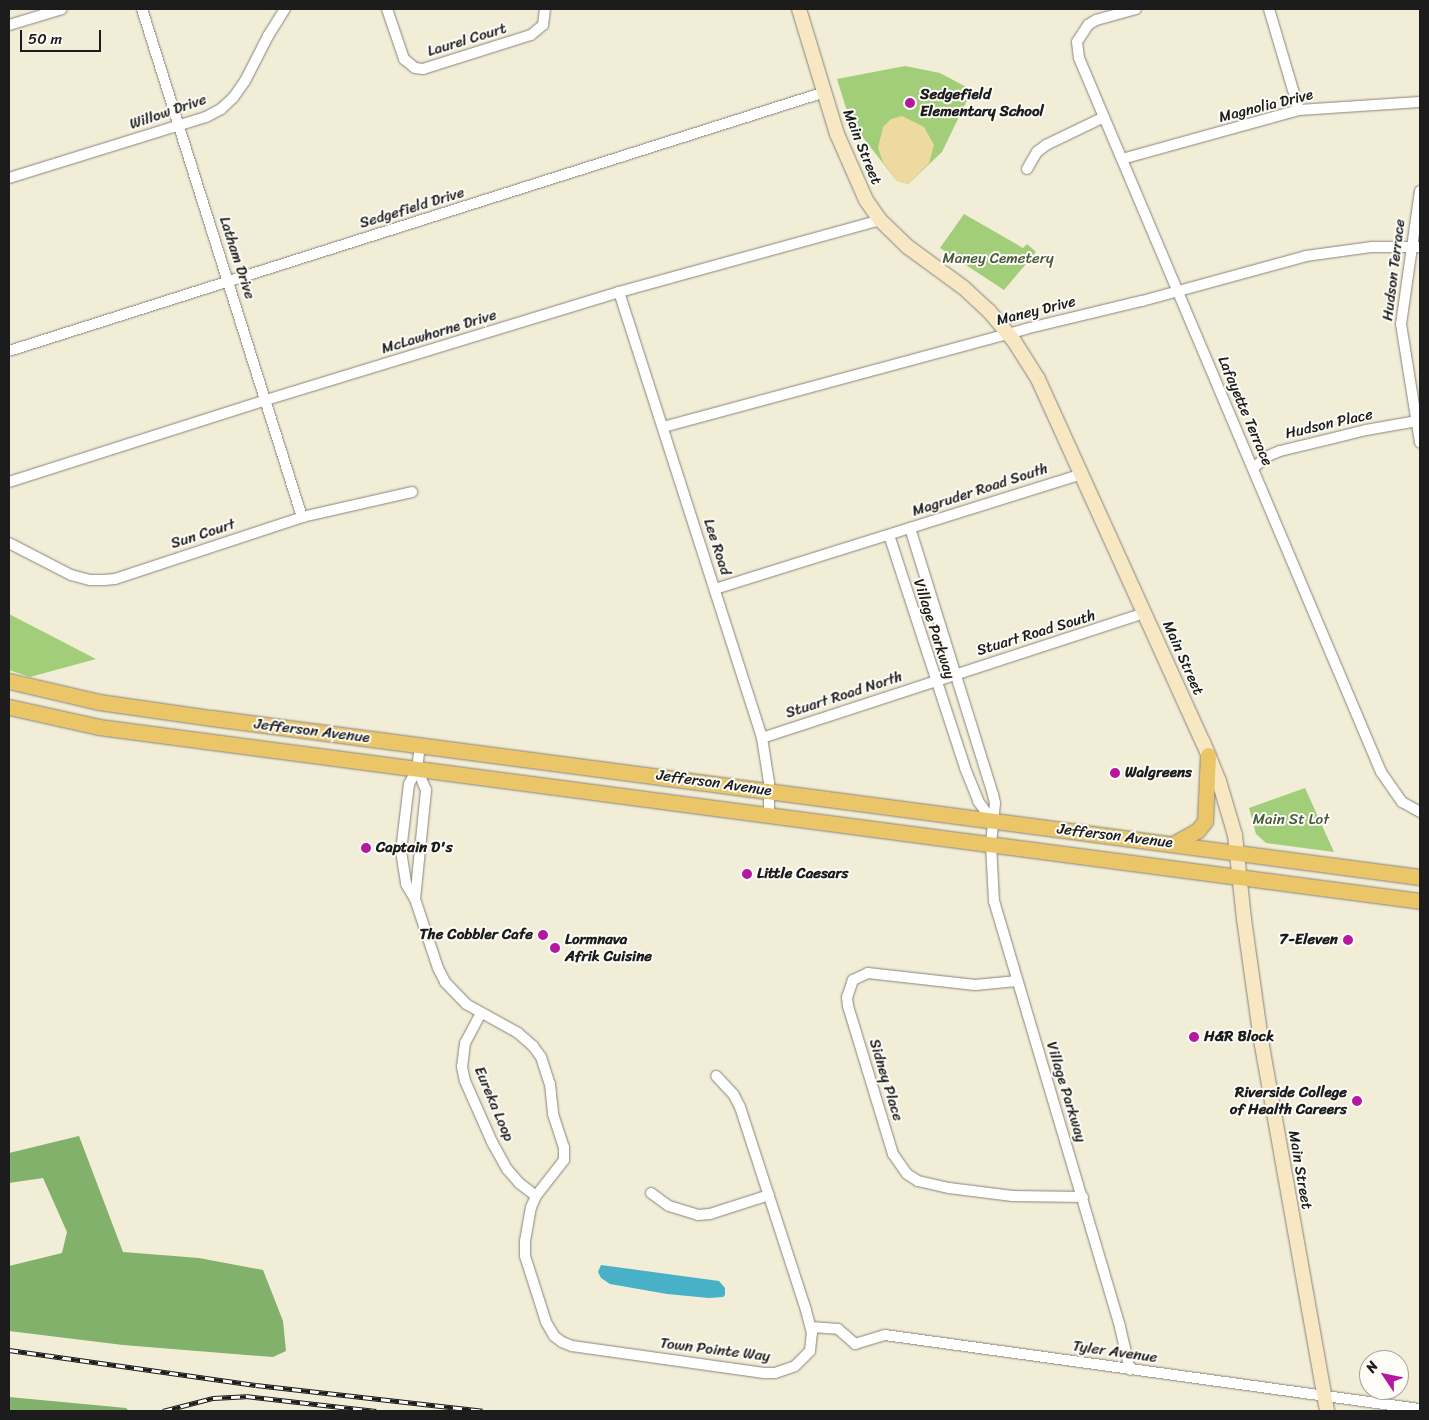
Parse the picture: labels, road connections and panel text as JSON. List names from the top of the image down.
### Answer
{
  "streets": {
    "main road": ["Main Street", "Jefferson Avenue"],
    "street": [
      "Laurel Court",
      "Magnolia Drive",
      "Willow Drive",
      "Sedgefield Drive",
      "Latham Drive",
      "Hudson Terrace",
      "Maney Drive",
      "McLawhorne Drive",
      "Lafayette Terrace",
      "Hudson Place",
      "Magruder Road South",
      "Sun Court",
      "Lee Road",
      "Village Parkway",
      "Stuart Road South",
      "Stuart Road North",
      "Sidney Place",
      "Eureka Loop",
      "Town Pointe Way",
      "Tyler Avenue"
    ]
  },
  "crossings": [
    ["Magnolia Drive", "Lafayette Terrace"],
    ["Willow Drive", "Latham Drive"],
    ["Main Street", "Sedgefield Drive"],
    ["Main Street", "Maney Drive"],
    ["Main Street", "McLawhorne Drive"],
    ["Main Street", "Magruder Road South"],
    ["Main Street", "Stuart Road South"],
    ["Main Street", "Jefferson Avenue"],
    ["Main Street", "Tyler Avenue"],
    ["Sedgefield Drive", "Latham Drive"],
    ["Latham Drive", "McLawhorne Drive"],
    ["Latham Drive", "Sun Court"],
    ["Hudson Terrace", "Maney Drive"],
    ["Hudson Terrace", "Hudson Place"],
    ["Maney Drive", "Lafayette Terrace"],
    ["Maney Drive", "Lee Road"],
    ["McLawhorne Drive", "Lee Road"],
    ["Lafayette Terrace", "Hudson Place"],
    ["Magruder Road South", "Lee Road"],
    ["Magruder Road South", "Village Parkway"],
    ["Lee Road", "Stuart Road North"],
    ["Lee Road", "Jefferson Avenue"],
    ["Village Parkway", "Stuart Road South"],
    ["Village Parkway", "Stuart Road North"],
    ["Village Parkway", "Jefferson Avenue"],
    ["Village Parkway", "Sidney Place"],
    ["Village Parkway", "Tyler Avenue"],
    ["Stuart Road South", "Stuart Road North"],
    ["Eureka Loop", "Town Pointe Way"],
    ["Town Pointe Way", "Tyler Avenue"]
  ],
  "parks": ["Maney Cemetery", "Main St Lot"],
  "places": [
    "Sedgefield Elementary School",
    "Walgreens",
    "Captain D's",
    "Little Caesars",
    "The Cobbler Cafe",
    "7-Eleven",
    "Lormnava Afrik Cuisine",
    "H&R Block",
    "Riverside College of Health Careers"
  ],
  "scale_bar": "50 m",
  "north": "top left"
}
